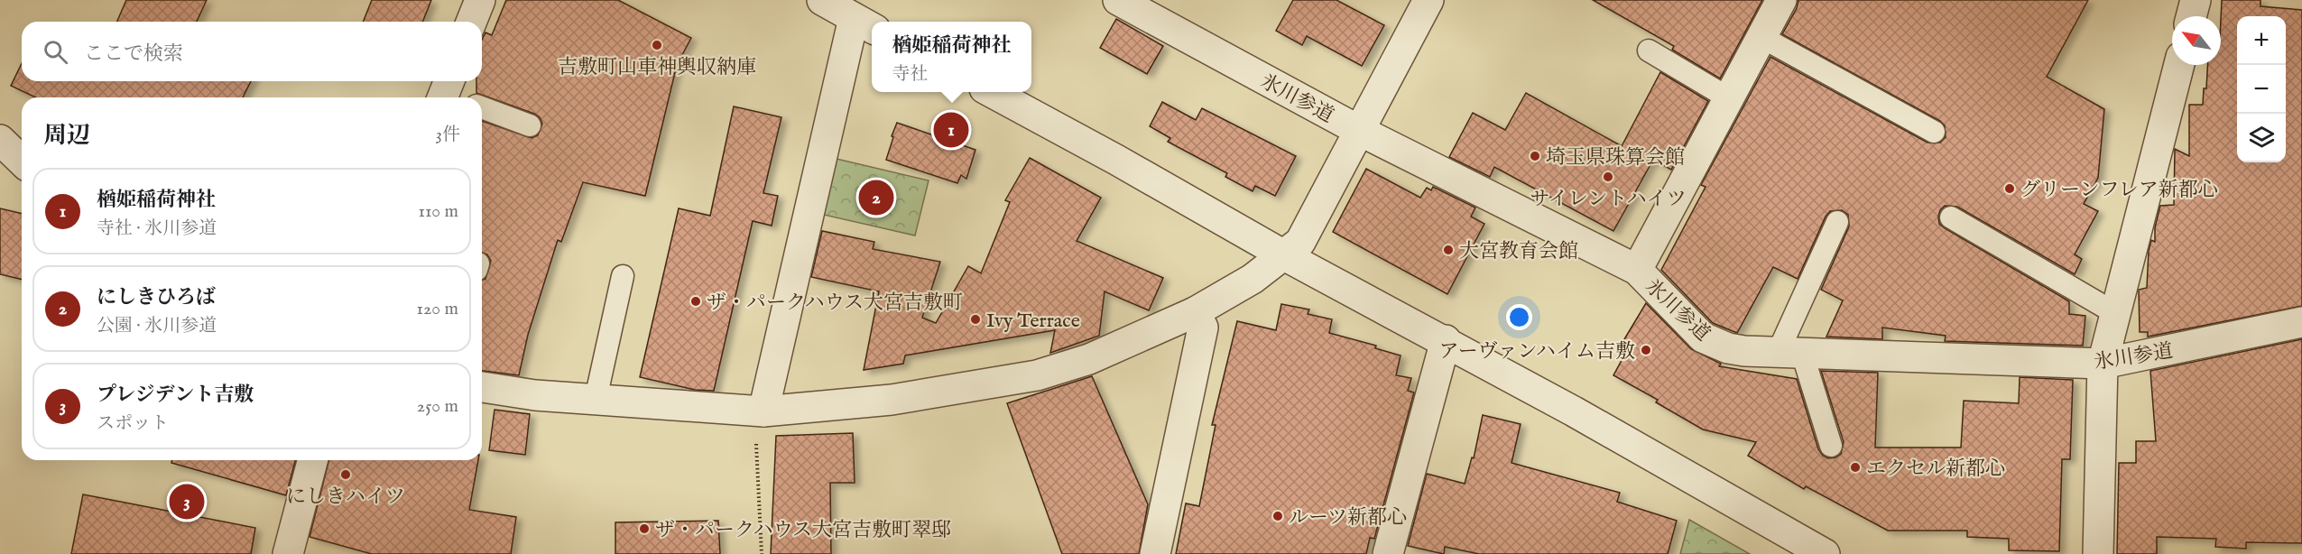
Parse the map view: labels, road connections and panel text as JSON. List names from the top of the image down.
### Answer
{
  "streets": {
    "street": ["氷川参道"]
  },
  "places": [
    "吉敷町山車神輿収納庫",
    "埼玉県珠算会館",
    "サイレントハイツ",
    "グリーンフレア新都心",
    "大宮教育会館",
    "ザ・パークハウス大宮吉敷町",
    "Ivy Terrace",
    "アーヴァンハイム吉敷",
    "エクセル新都心",
    "にしきハイツ",
    "ルーツ新都心",
    "ザ・パークハウス大宮吉敷町翠邸"
  ],
  "north": "top left",
  "page": {
    "map_buttons": ["+", "−"],
    "popup": ["楢姫稲荷神社", "寺社"],
    "search": "ここで検索",
    "heading": ["周辺", "3件"],
    "pins": ["1", "2", "3"],
    "list": [
      {
        "mark": "1",
        "name": "楢姫稲荷神社",
        "note": "寺社 · 氷川参道",
        "value": "110 m"
      },
      {
        "mark": "2",
        "name": "にしきひろば",
        "note": "公園 · 氷川参道",
        "value": "120 m"
      },
      {
        "mark": "3",
        "name": "プレジデント吉敷",
        "note": "スポット",
        "value": "250 m"
      }
    ]
  }
}
